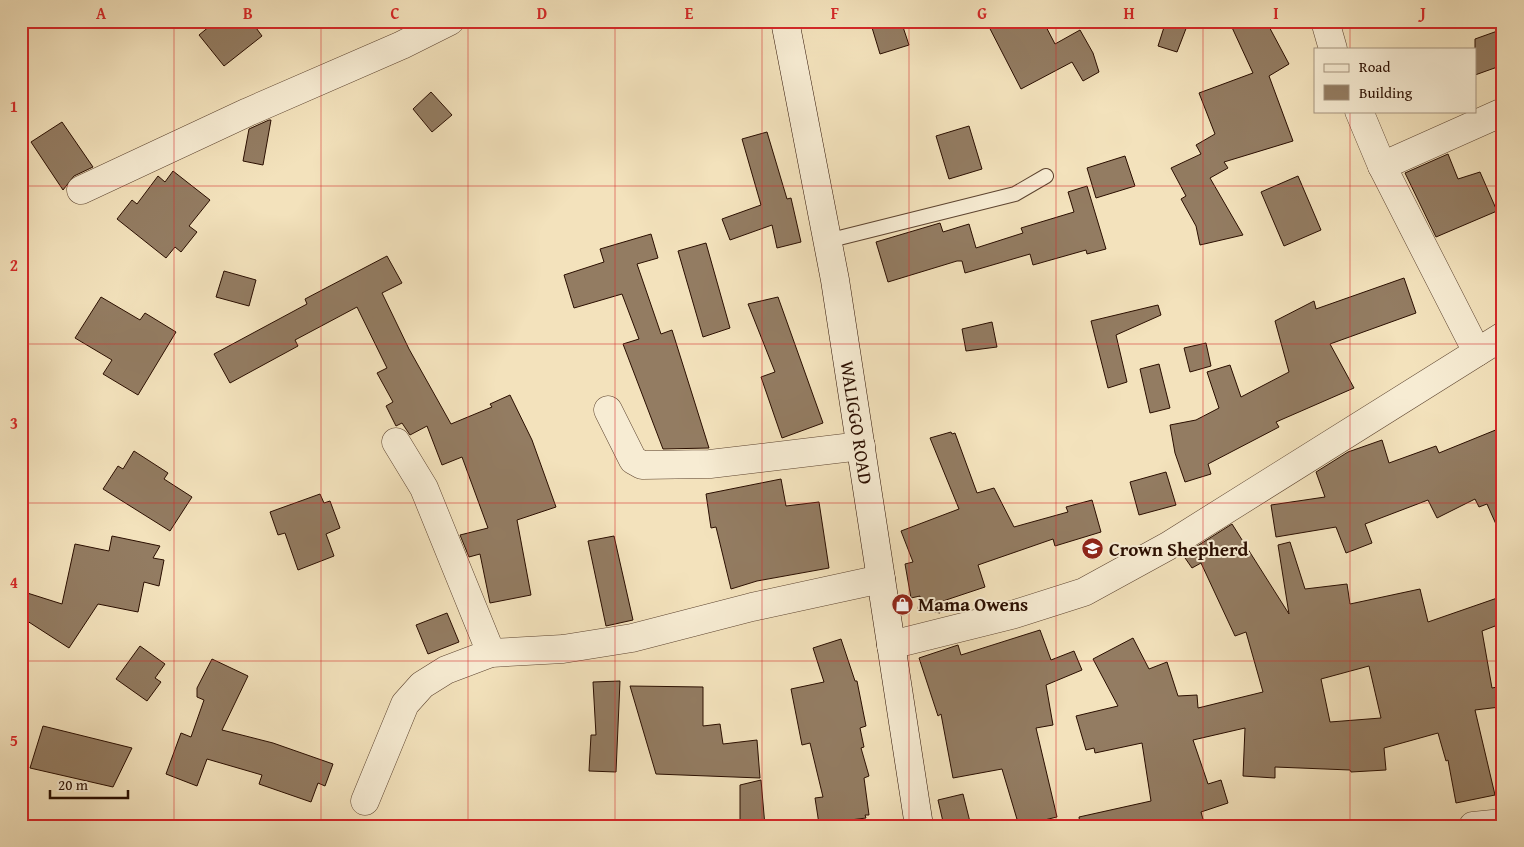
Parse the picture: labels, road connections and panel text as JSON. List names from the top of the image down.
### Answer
{
  "streets": {
    "street": ["WALIGGO ROAD"]
  },
  "places": {
    "school or university": ["Crown Shepherd"],
    "shop": ["Mama Owens"]
  },
  "legend": ["Road", "Building"],
  "scale_bar": "20 m",
  "grid": {
    "columns": [
      "A",
      "B",
      "C",
      "D",
      "E",
      "F",
      "G",
      "H",
      "I",
      "J"
    ],
    "rows": [
      "1",
      "2",
      "3",
      "4",
      "5"
    ]
  }
}
